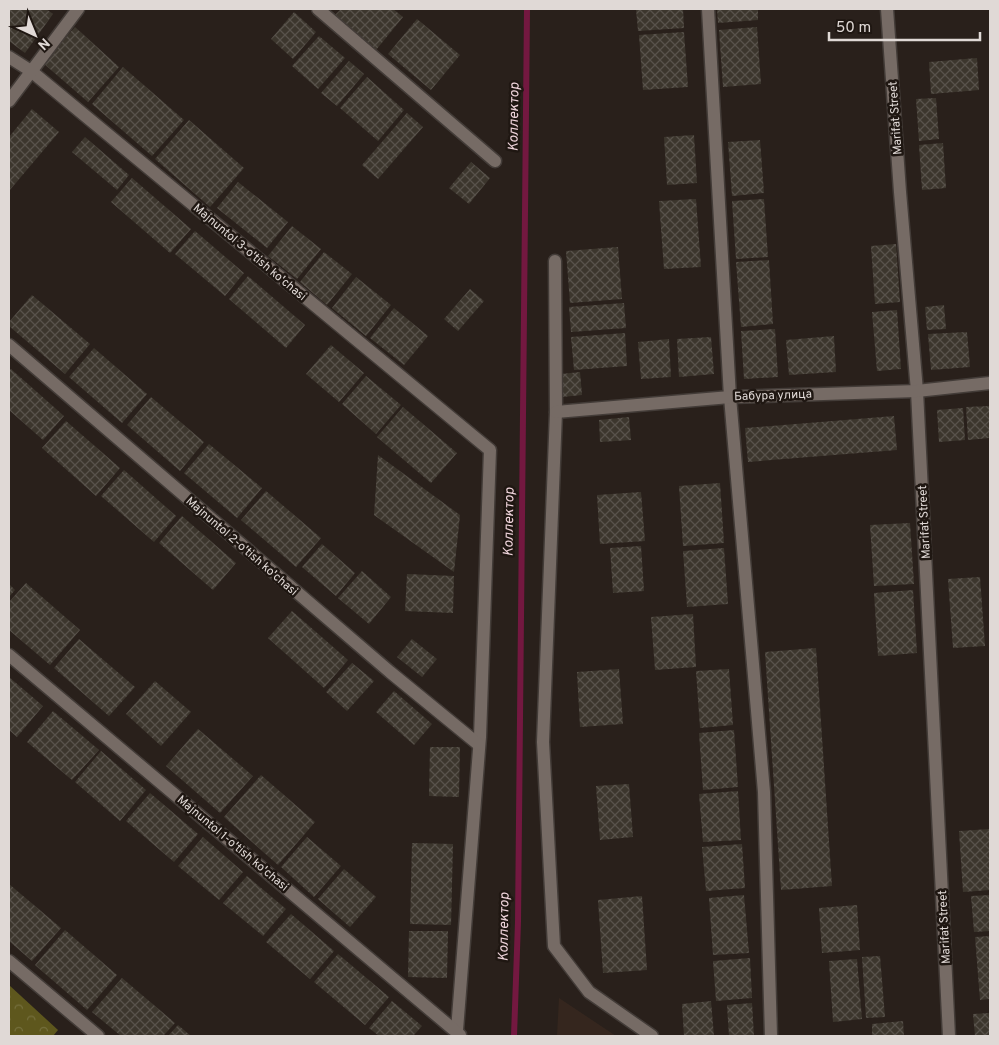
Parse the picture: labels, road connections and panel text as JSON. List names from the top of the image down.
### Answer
{
  "streets": {
    "street": [
      "Marifat Street",
      "Majnuntol 3-o'tish ko'chasi",
      "Бабура улица",
      "Majnuntol 2-o'tish ko'chasi",
      "Majnuntol 1-o'tish ko'chasi"
    ]
  },
  "crossings": [
    ["Marifat Street", "Бабура улица"],
    ["Majnuntol 3-o'tish ko'chasi", "Majnuntol 2-o'tish ko'chasi"]
  ],
  "water": ["Коллектор"],
  "scale_bar": "50 m",
  "north": "bottom right"
}
